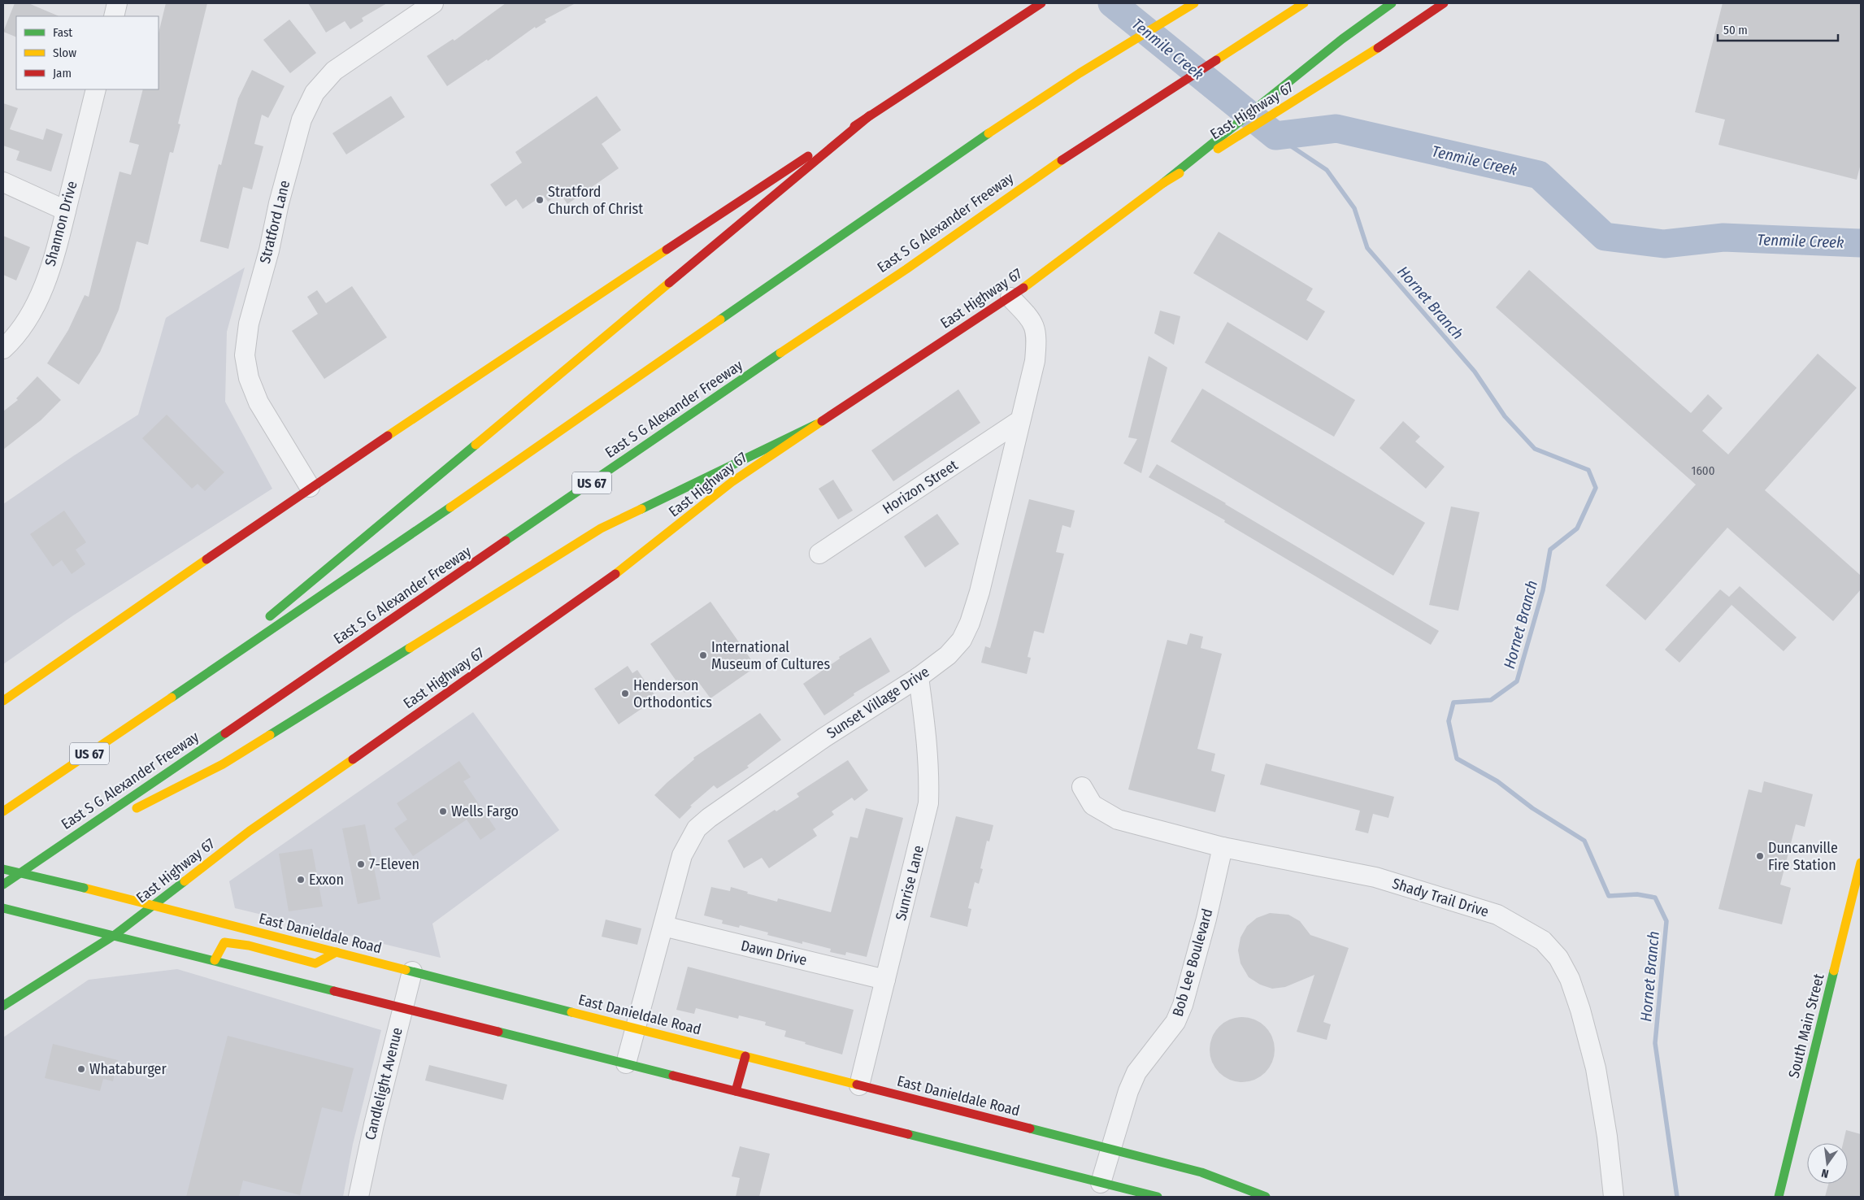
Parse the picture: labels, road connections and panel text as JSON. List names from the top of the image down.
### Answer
{
  "streets": {
    "main road": [
      "East Highway 67",
      "East S G Alexander Freeway",
      "US 67",
      "East Danieldale Road",
      "South Main Street"
    ],
    "street": [
      "Stratford Lane",
      "Shannon Drive",
      "Horizon Street",
      "Sunset Village Drive",
      "Sunrise Lane",
      "Shady Trail Drive",
      "Dawn Drive",
      "Bob Lee Boulevard",
      "Candlelight Avenue"
    ]
  },
  "crossings": [
    ["East Highway 67", "Sunset Village Drive"],
    ["East Highway 67", "East Danieldale Road"],
    ["Horizon Street", "Sunset Village Drive"],
    ["Sunset Village Drive", "Sunrise Lane"],
    ["Sunset Village Drive", "East Danieldale Road"],
    ["Sunset Village Drive", "Dawn Drive"],
    ["Sunrise Lane", "East Danieldale Road"],
    ["Sunrise Lane", "Dawn Drive"],
    ["Shady Trail Drive", "Bob Lee Boulevard"],
    ["East Danieldale Road", "Bob Lee Boulevard"],
    ["East Danieldale Road", "Candlelight Avenue"]
  ],
  "water": ["Tenmile Creek", "Hornet Branch"],
  "places": [
    "Stratford Church of Christ",
    "International Museum of Cultures",
    "Henderson Orthodontics",
    "Wells Fargo",
    "Duncanville Fire Station",
    "7-Eleven",
    "Exxon",
    "Whataburger"
  ],
  "house_numbers": ["1600"],
  "legend": ["Fast", "Slow", "Jam"],
  "scale_bar": "50 m",
  "north": "bottom"
}
